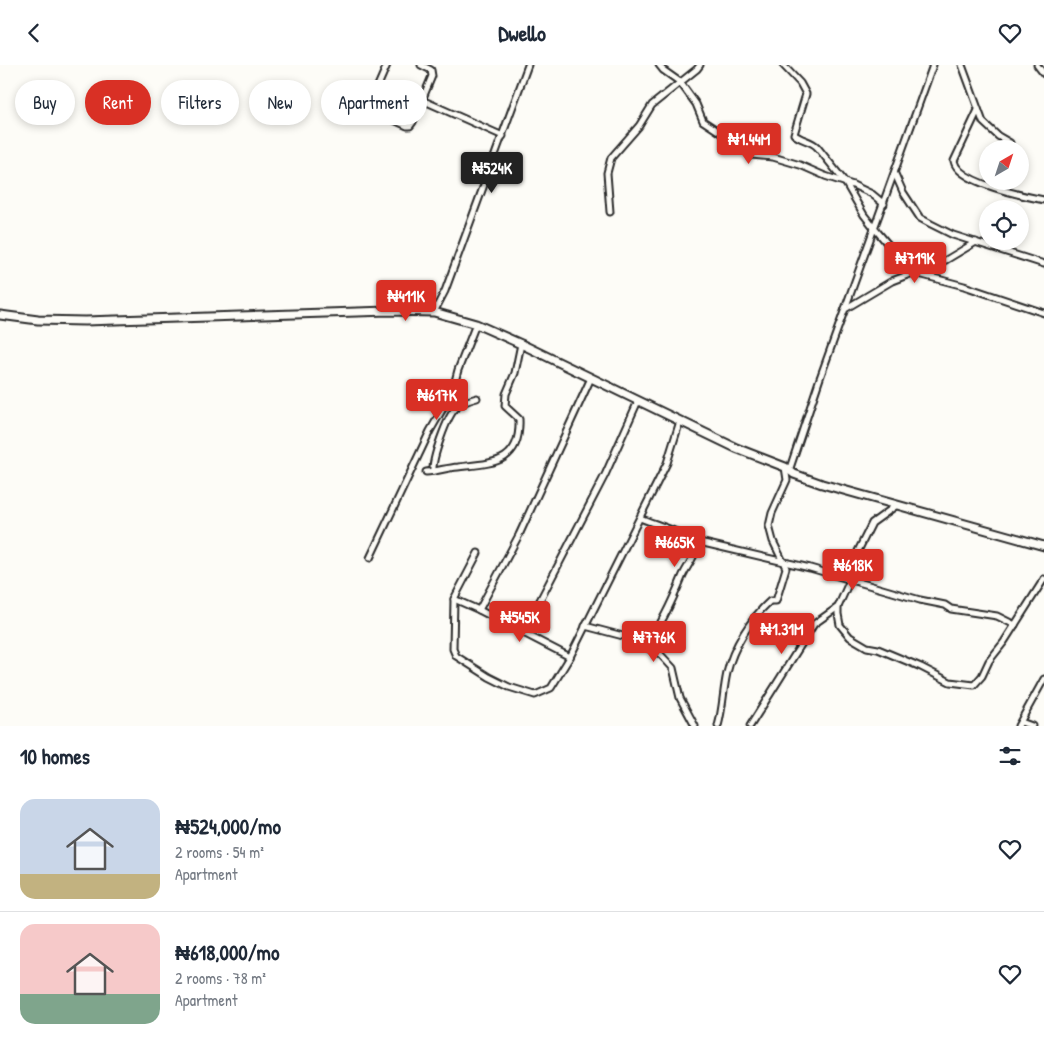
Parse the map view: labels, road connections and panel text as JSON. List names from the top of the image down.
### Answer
{
  "north": "top right",
  "page": {
    "header": "Dwello",
    "chip": [
      "Buy",
      "Rent",
      "Filters",
      "New",
      "Apartment"
    ],
    "price": [
      "₦1.44M",
      "₦524K",
      "₦719K",
      "₦411K",
      "₦617K",
      "₦665K",
      "₦618K",
      "₦545K",
      "₦1.31M",
      "₦776K"
    ],
    "heading": "10 homes",
    "list": [
      {
        "name": "₦524,000/mo",
        "note": "2 rooms · 54 m² · Apartment"
      },
      {
        "name": "₦618,000/mo",
        "note": "2 rooms · 78 m² · Apartment"
      }
    ]
  }
}
